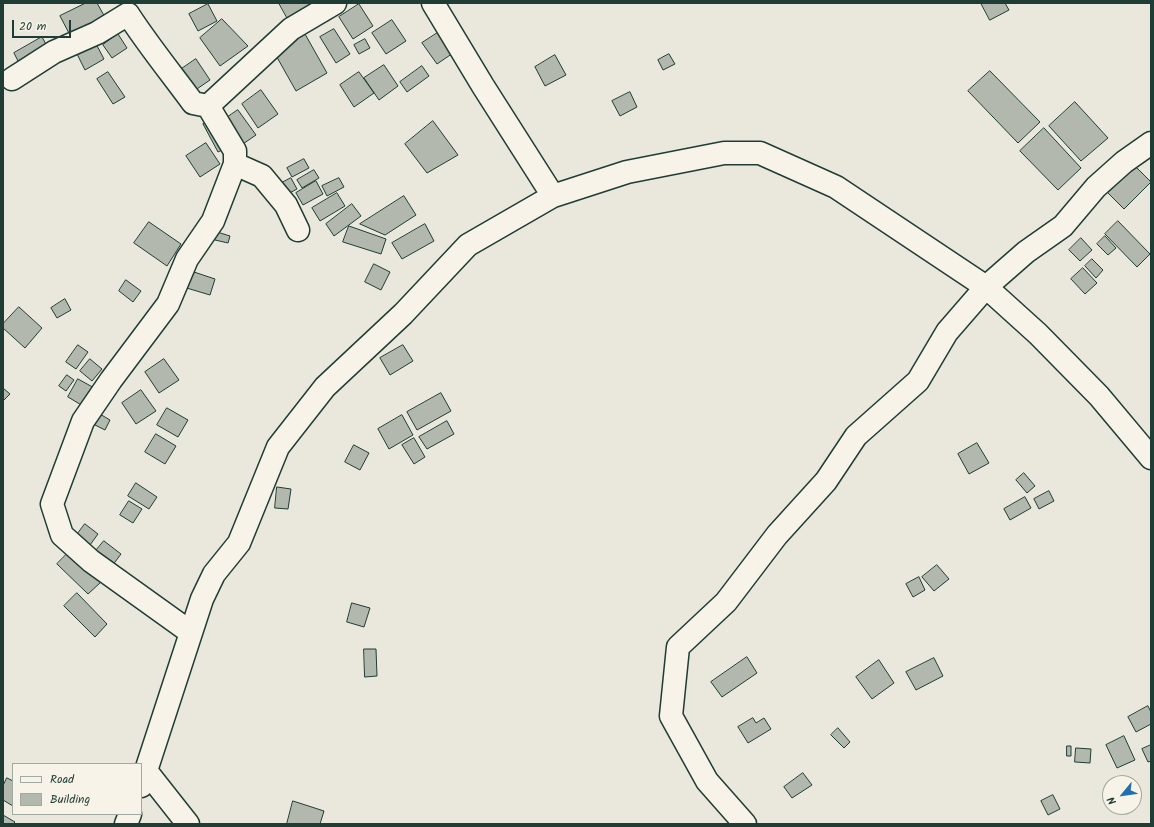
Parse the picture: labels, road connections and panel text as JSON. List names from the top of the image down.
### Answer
{
  "legend": ["Road", "Building"],
  "scale_bar": "20 m",
  "north": "bottom left"
}
